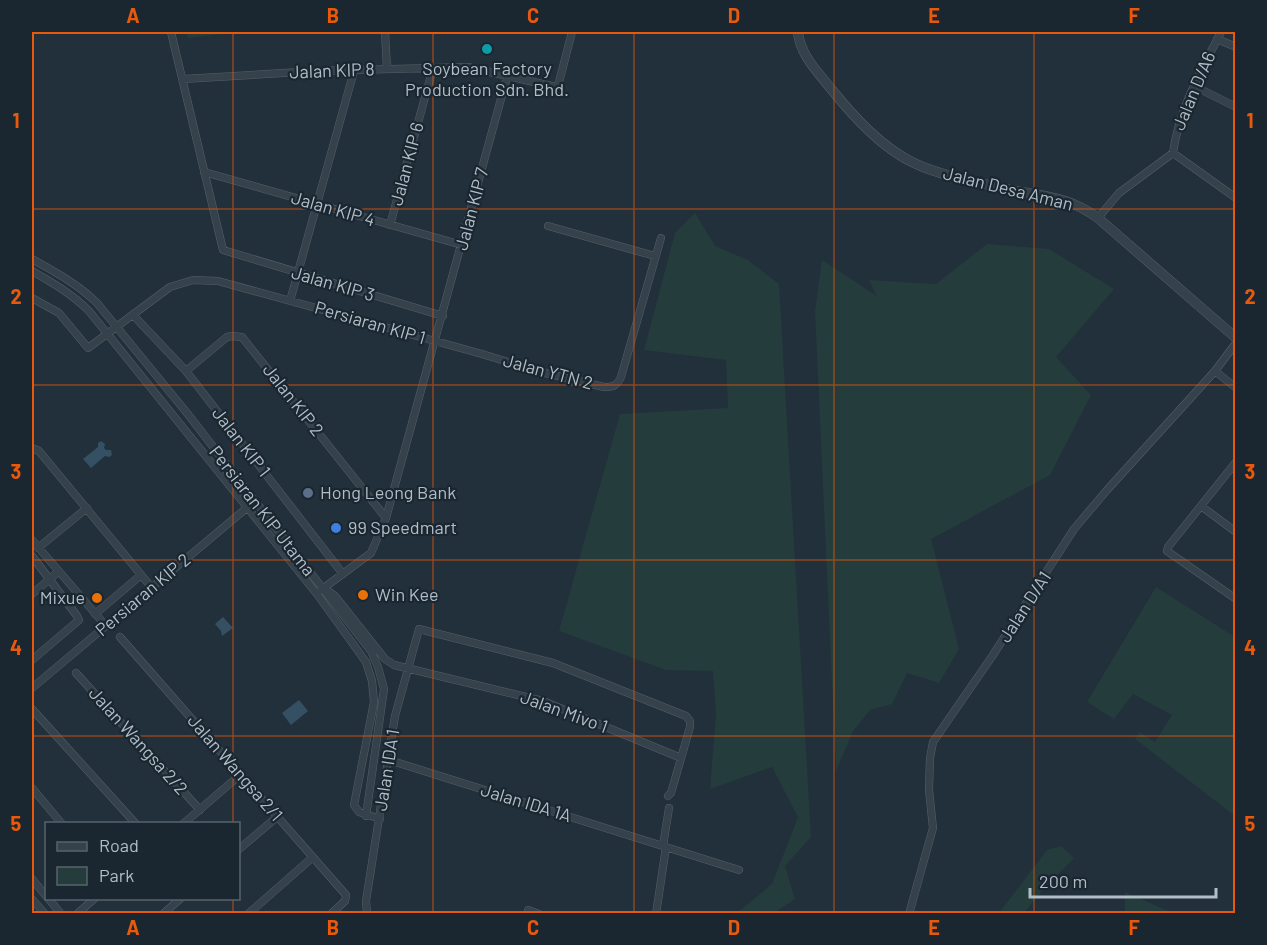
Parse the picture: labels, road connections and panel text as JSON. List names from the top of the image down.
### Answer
{
  "streets": {
    "street": [
      "Jalan KIP 8",
      "Jalan D/A6",
      "Jalan KIP 6",
      "Jalan Desa Aman",
      "Jalan KIP 4",
      "Jalan KIP 7",
      "Jalan KIP 3",
      "Persiaran KIP 1",
      "Jalan YTN 2",
      "Jalan KIP 2",
      "Jalan KIP 1",
      "Persiaran KIP Utama",
      "Persiaran KIP 2",
      "Jalan D/A1",
      "Jalan Mivo 1",
      "Jalan Wangsa 2/2",
      "Jalan Wangsa 2/1",
      "Jalan IDA 1",
      "Jalan IDA 1A"
    ]
  },
  "crossings": [
    ["Jalan KIP 8", "Jalan KIP 6"],
    ["Jalan KIP 8", "Jalan KIP 7"],
    ["Jalan D/A6", "Jalan Desa Aman"],
    ["Jalan KIP 6", "Jalan KIP 4"],
    ["Jalan Desa Aman", "Jalan D/A1"],
    ["Jalan KIP 4", "Jalan KIP 7"],
    ["Jalan KIP 4", "Jalan KIP 3"],
    ["Jalan KIP 7", "Jalan KIP 3"],
    ["Jalan KIP 7", "Persiaran KIP 1"],
    ["Jalan KIP 7", "Jalan YTN 2"],
    ["Persiaran KIP 1", "Jalan YTN 2"],
    ["Persiaran KIP 1", "Jalan KIP 2"],
    ["Persiaran KIP 1", "Jalan KIP 1"],
    ["Persiaran KIP 1", "Persiaran KIP Utama"],
    ["Persiaran KIP 1", "Jalan Mivo 1"],
    ["Jalan KIP 2", "Jalan KIP 1"],
    ["Persiaran KIP Utama", "Persiaran KIP 2"],
    ["Persiaran KIP Utama", "Jalan Mivo 1"],
    ["Jalan Mivo 1", "Jalan IDA 1"],
    ["Jalan IDA 1", "Jalan IDA 1A"]
  ],
  "places": [
    "Soybean Factory Production Sdn. Bhd.",
    "Hong Leong Bank",
    "99 Speedmart",
    "Win Kee",
    "Mixue"
  ],
  "legend": ["Road", "Park"],
  "scale_bar": "200 m",
  "grid": {
    "columns": [
      "A",
      "B",
      "C",
      "D",
      "E",
      "F"
    ],
    "rows": [
      "1",
      "2",
      "3",
      "4",
      "5"
    ]
  }
}
